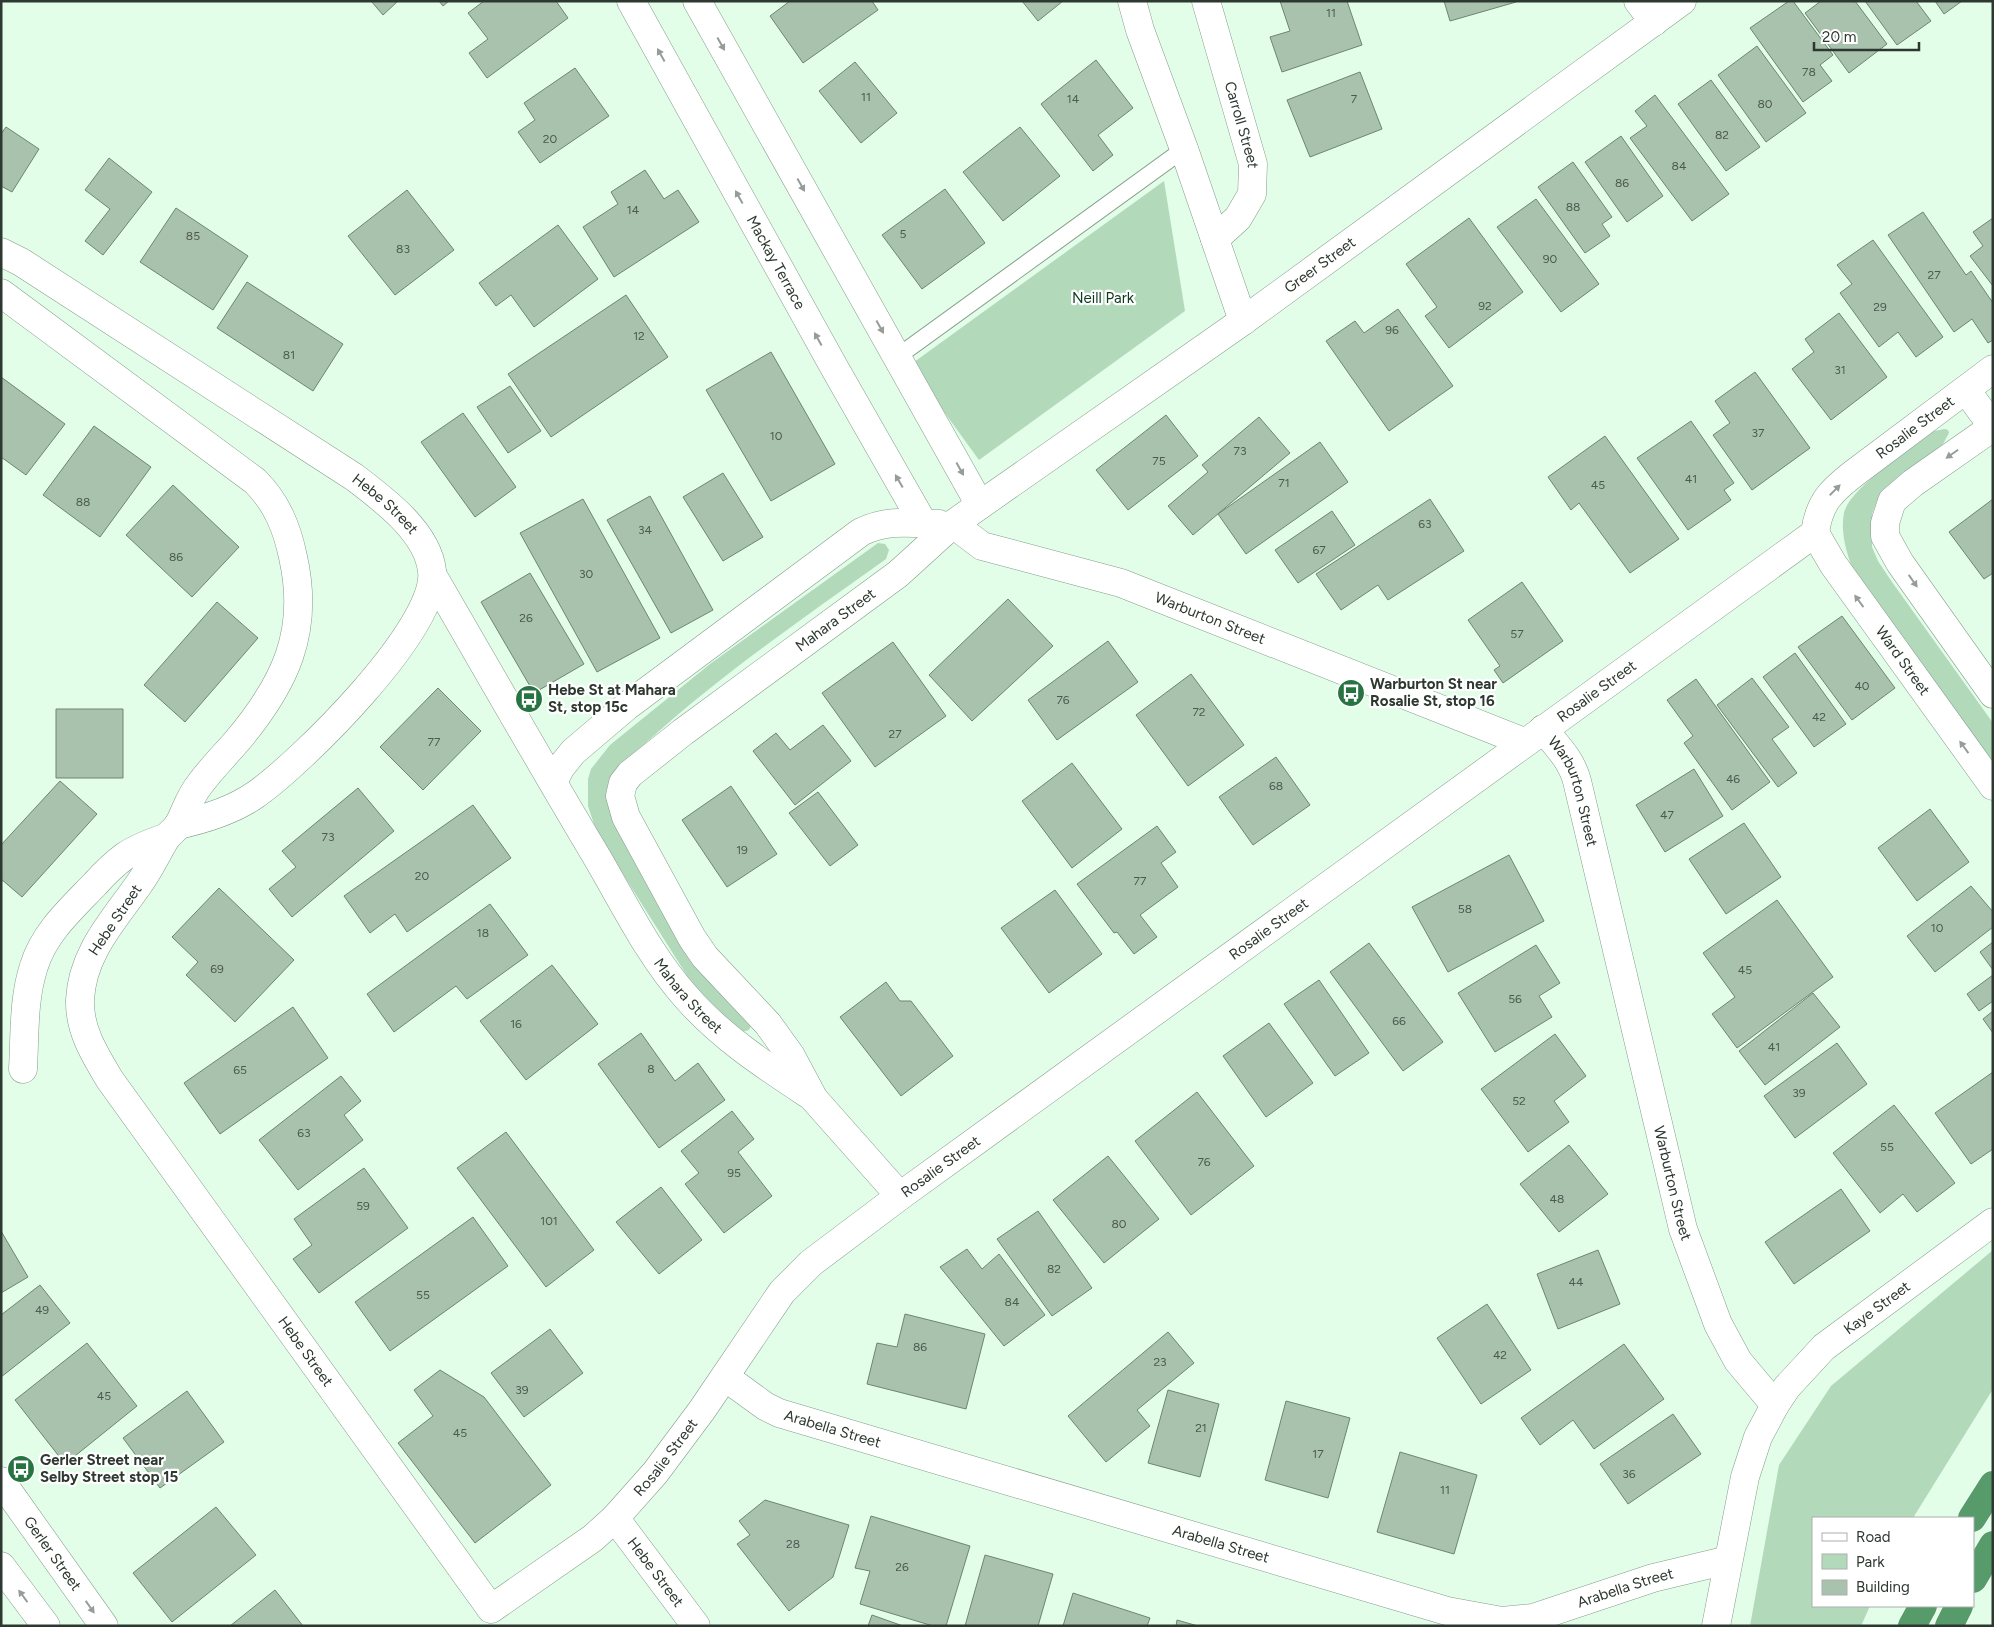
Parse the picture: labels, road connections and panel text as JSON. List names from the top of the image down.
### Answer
{
  "streets": {
    "street": [
      "Carroll Street",
      "Mackay Terrace",
      "Greer Street",
      "Rosalie Street",
      "Hebe Street",
      "Warburton Street",
      "Mahara Street",
      "Ward Street",
      "Kaye Street",
      "Arabella Street",
      "Gerler Street"
    ]
  },
  "crossings": [
    ["Greer Street", "Warburton Street"],
    ["Greer Street", "Mahara Street"],
    ["Rosalie Street", "Hebe Street"],
    ["Rosalie Street", "Warburton Street"],
    ["Rosalie Street", "Mahara Street"],
    ["Rosalie Street", "Ward Street"],
    ["Rosalie Street", "Arabella Street"],
    ["Hebe Street", "Mahara Street"],
    ["Warburton Street", "Mahara Street"],
    ["Warburton Street", "Kaye Street"]
  ],
  "one_way": ["Ward Street"],
  "parks": ["Neill Park"],
  "places": {
    "bus stop": ["Warburton St near Rosalie St, stop 16", "Hebe St at Mahara St, stop 15c", "Gerler Street near Selby Street stop 15"]
  },
  "house_numbers": [
    "11",
    "78",
    "11",
    "14",
    "7",
    "80",
    "82",
    "20",
    "84",
    "86",
    "88",
    "14",
    "5",
    "85",
    "83",
    "90",
    "27",
    "92",
    "29",
    "96",
    "12",
    "81",
    "31",
    "37",
    "10",
    "73",
    "75",
    "41",
    "71",
    "45",
    "88",
    "63",
    "34",
    "67",
    "86",
    "30",
    "26",
    "57",
    "40",
    "76",
    "72",
    "42",
    "27",
    "77",
    "46",
    "68",
    "47",
    "73",
    "19",
    "20",
    "77",
    "58",
    "10",
    "18",
    "69",
    "45",
    "56",
    "66",
    "16",
    "41",
    "8",
    "65",
    "39",
    "52",
    "63",
    "55",
    "76",
    "95",
    "48",
    "59",
    "101",
    "80",
    "82",
    "44",
    "55",
    "84",
    "49",
    "86",
    "42",
    "23",
    "39",
    "45",
    "21",
    "45",
    "17",
    "36",
    "11",
    "28",
    "26"
  ],
  "legend": ["Road", "Park", "Building"],
  "scale_bar": "20 m"
}
